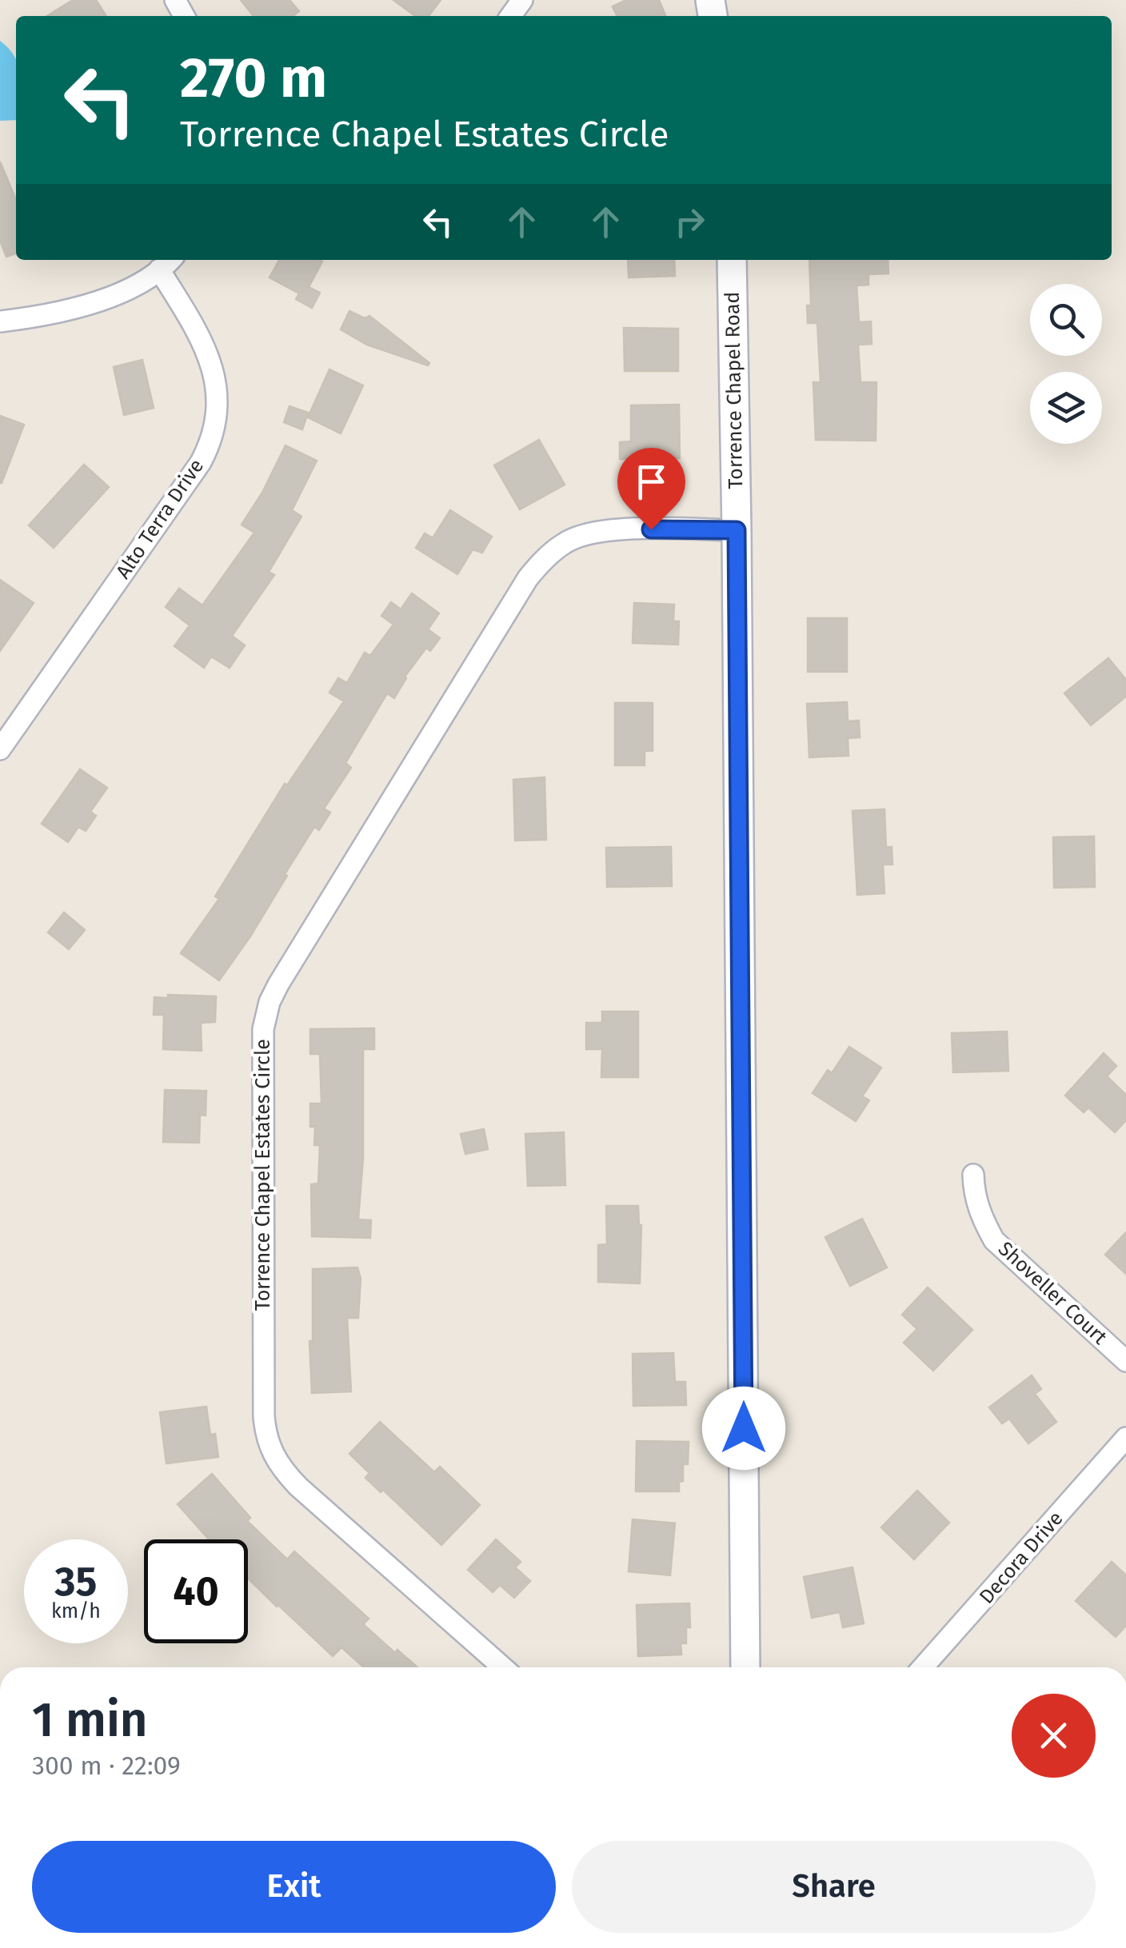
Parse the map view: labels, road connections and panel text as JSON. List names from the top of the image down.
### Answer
{
  "streets": {
    "street": [
      "Torrence Chapel Road",
      "Alto Terra Drive",
      "Torrence Chapel Estates Circle",
      "Shoveller Court",
      "Decora Drive"
    ]
  },
  "crossings": [
    ["Torrence Chapel Road", "Torrence Chapel Estates Circle"]
  ],
  "page": {
    "turn": ["270 m", "Torrence Chapel Estates Circle"],
    "speed": "35 km/h",
    "limit": "40",
    "heading": ["1 min", "300 m · 22:09"],
    "buttons": ["Exit", "Share"]
  }
}
